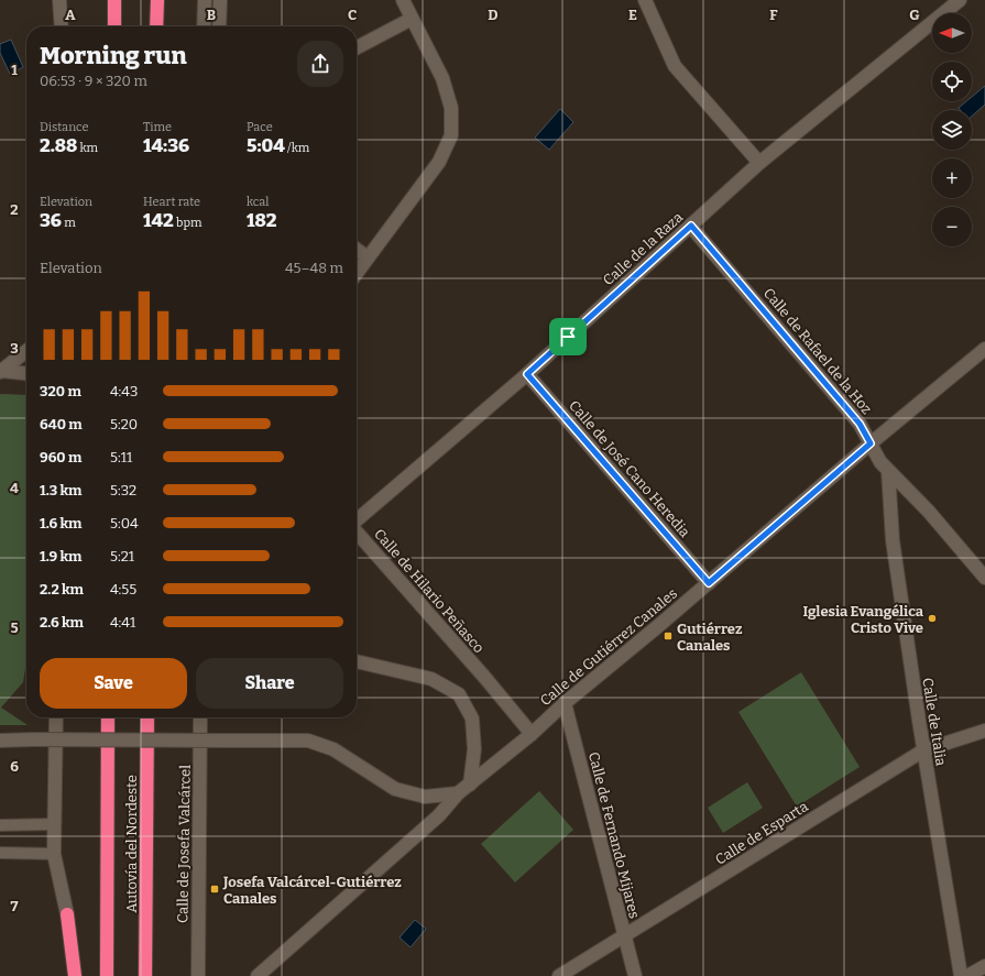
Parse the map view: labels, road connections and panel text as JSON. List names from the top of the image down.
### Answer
{
  "streets": {
    "highway": ["Autovía del Nordeste"],
    "street": [
      "Calle de la Raza",
      "Calle de Rafael de la Hoz",
      "Calle de José Cano Heredia",
      "Calle de Hilario Peñasco",
      "Calle de Gutiérrez Canales",
      "Calle de Italia",
      "Calle de Esparta",
      "Calle de Fernando Mijares",
      "Calle de Josefa Valcárcel"
    ]
  },
  "crossings": [
    ["Calle de la Raza", "Calle de Rafael de la Hoz"],
    ["Calle de la Raza", "Calle de José Cano Heredia"],
    ["Calle de Rafael de la Hoz", "Calle de Gutiérrez Canales"],
    ["Calle de Rafael de la Hoz", "Calle de Italia"],
    ["Calle de José Cano Heredia", "Calle de Gutiérrez Canales"],
    ["Calle de Hilario Peñasco", "Calle de Gutiérrez Canales"],
    ["Calle de Gutiérrez Canales", "Calle de Fernando Mijares"],
    ["Calle de Italia", "Calle de Esparta"],
    ["Calle de Esparta", "Calle de Fernando Mijares"]
  ],
  "places": {
    "other": ["Iglesia Evangélica Cristo Vive"],
    "transit": ["Gutiérrez Canales", "Josefa Valcárcel-Gutiérrez Canales"]
  },
  "north": "left",
  "page": {
    "map_buttons": ["+", "−"],
    "heading": ["Morning run", "06:53 · 9 × 320 m"],
    "stats": [
      ["Distance", "2.88 km"],
      ["Time", "14:36"],
      ["Pace", "5:04 /km"],
      ["Elevation", "36 m"],
      ["Heart rate", "142 bpm"],
      ["kcal", "182"]
    ],
    "chart": ["Elevation", "45–48 m"],
    "list": [
      {
        "name": "320 m",
        "note": "4:43"
      },
      {
        "name": "640 m",
        "note": "5:20"
      },
      {
        "name": "960 m",
        "note": "5:11"
      },
      {
        "name": "1.3 km",
        "note": "5:32"
      },
      {
        "name": "1.6 km",
        "note": "5:04"
      },
      {
        "name": "1.9 km",
        "note": "5:21"
      },
      {
        "name": "2.2 km",
        "note": "4:55"
      },
      {
        "name": "2.6 km",
        "note": "4:41"
      }
    ],
    "buttons": ["Save", "Share"]
  },
  "grid": {
    "columns": [
      "A",
      "B",
      "C",
      "D",
      "E",
      "F",
      "G"
    ],
    "rows": [
      "1",
      "2",
      "3",
      "4",
      "5",
      "6",
      "7"
    ]
  }
}
